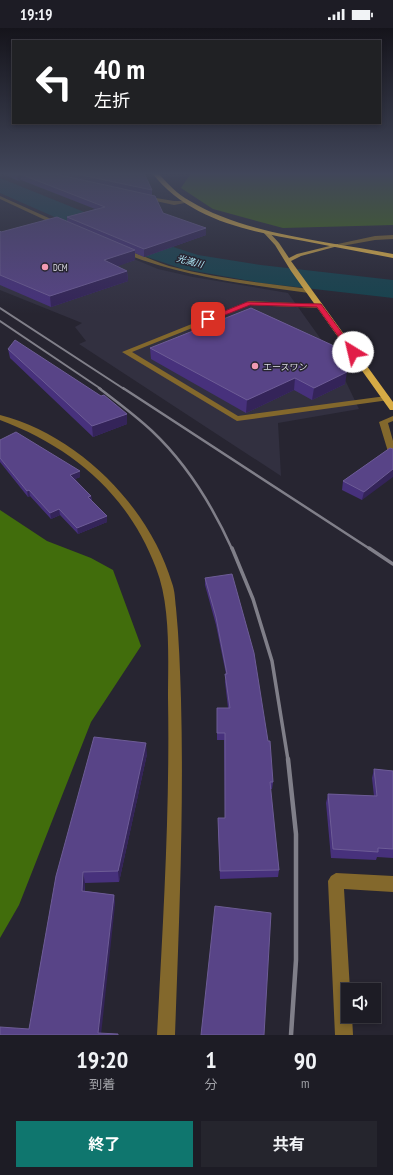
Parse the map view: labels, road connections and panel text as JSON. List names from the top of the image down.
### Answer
{
  "water": ["光満川"],
  "places": ["DCM", "エースワン"],
  "page": {
    "status": "19:19",
    "turn": ["40 m", "左折"],
    "eta": [
      "19:20",
      "到着",
      "1",
      "分",
      "90",
      "m"
    ],
    "buttons": ["終了", "共有"]
  }
}
